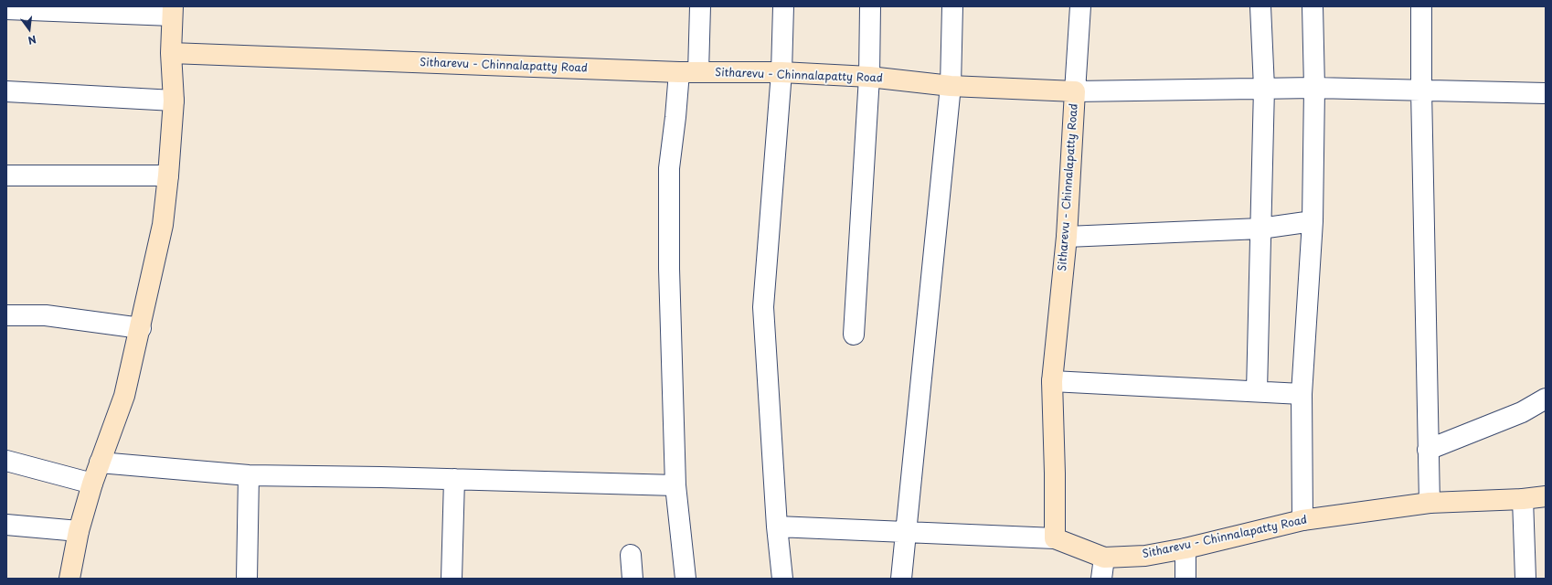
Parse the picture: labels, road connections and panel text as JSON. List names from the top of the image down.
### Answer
{
  "streets": {
    "main road": ["Sitharevu - Chinnalapatty Road"]
  },
  "north": "bottom"
}
